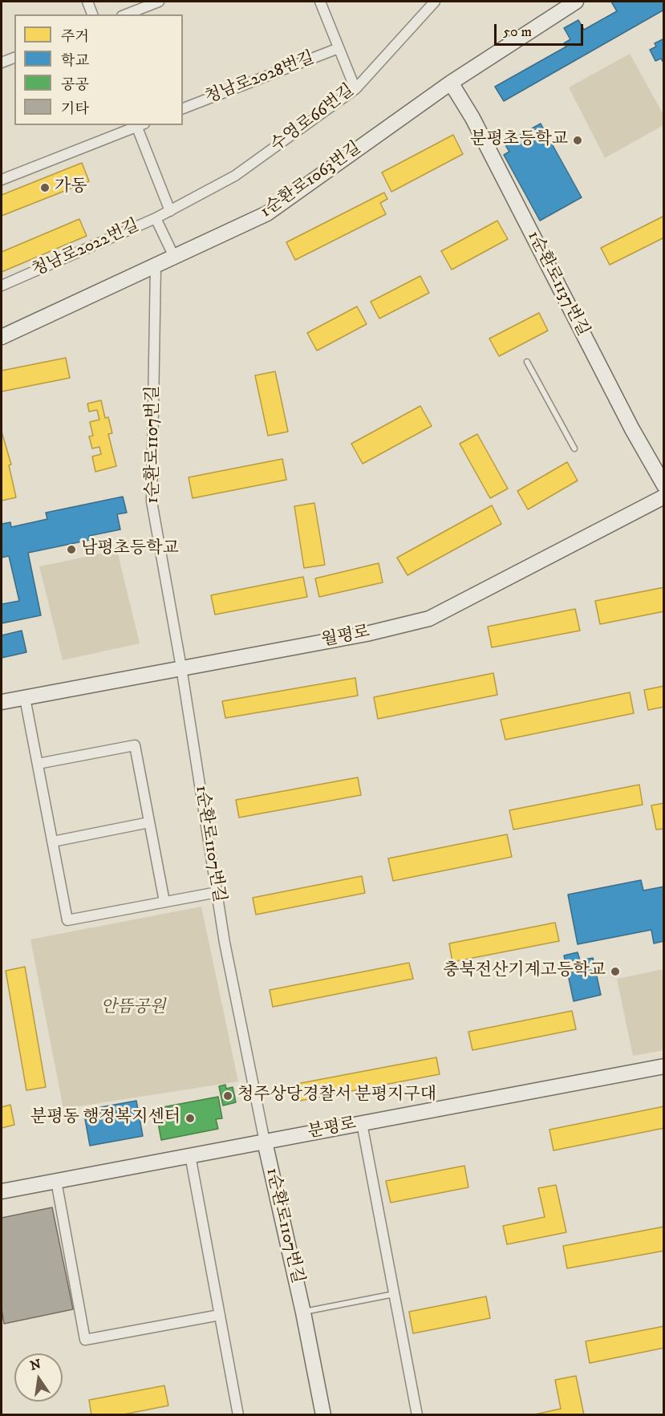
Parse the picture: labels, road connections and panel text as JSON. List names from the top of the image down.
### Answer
{
  "streets": {
    "street": [
      "청남로2028번길",
      "수영로66번길",
      "1순환로1063번길",
      "청남로2022번길",
      "1순환로1137번길",
      "1순환로1107번길",
      "월평로",
      "분평로"
    ]
  },
  "crossings": [
    ["수영로66번길", "청남로2022번길"],
    ["1순환로1063번길", "1순환로1137번길"],
    ["1순환로1063번길", "1순환로1107번길"],
    ["1순환로1107번길", "월평로"],
    ["1순환로1107번길", "분평로"]
  ],
  "parks": ["안뜸공원"],
  "places": [
    "분평초등학교",
    "가동",
    "남평초등학교",
    "충북전산기계고등학교",
    "청주상당경찰서 분평지구대",
    "분평동 행정복지센터"
  ],
  "legend": [
    "주거",
    "학교",
    "공공",
    "기타"
  ],
  "scale_bar": "50 m",
  "north": "top"
}
